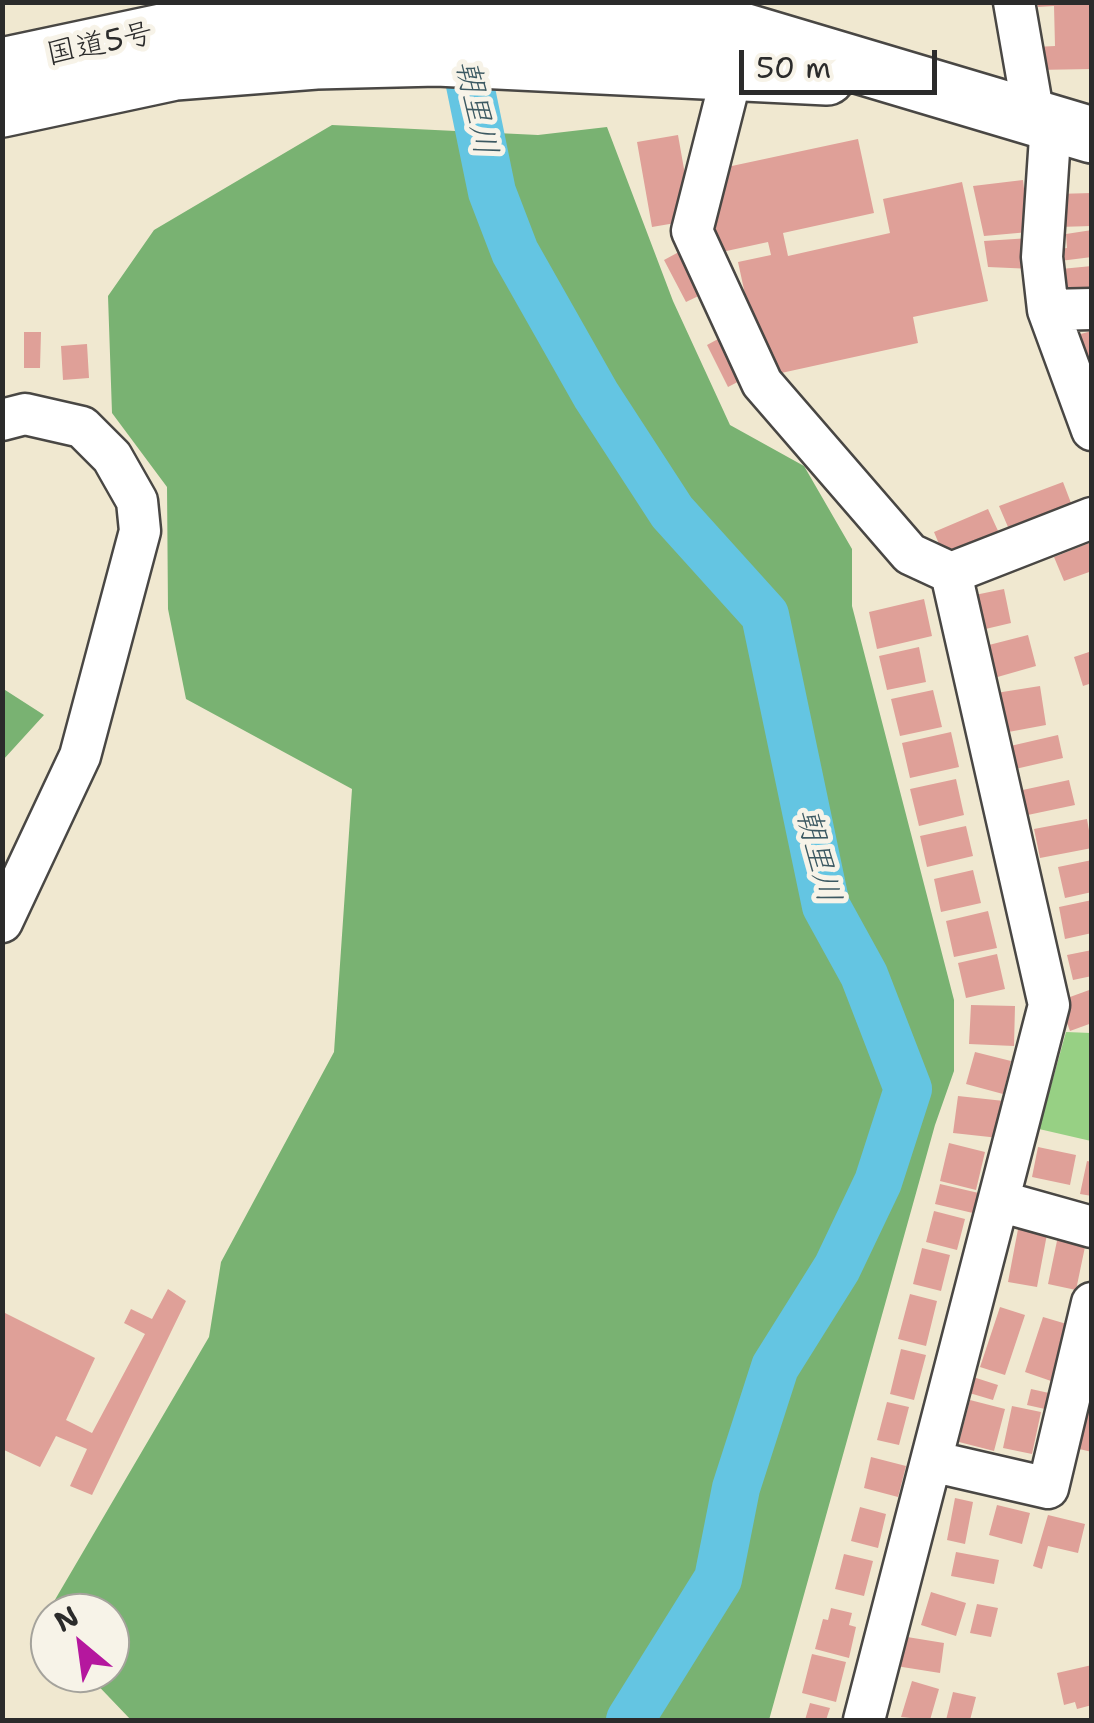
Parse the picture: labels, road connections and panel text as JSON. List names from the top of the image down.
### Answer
{
  "streets": {
    "highway": ["国道5号"]
  },
  "water": ["朝里川"],
  "scale_bar": "50 m",
  "north": "top left"
}
